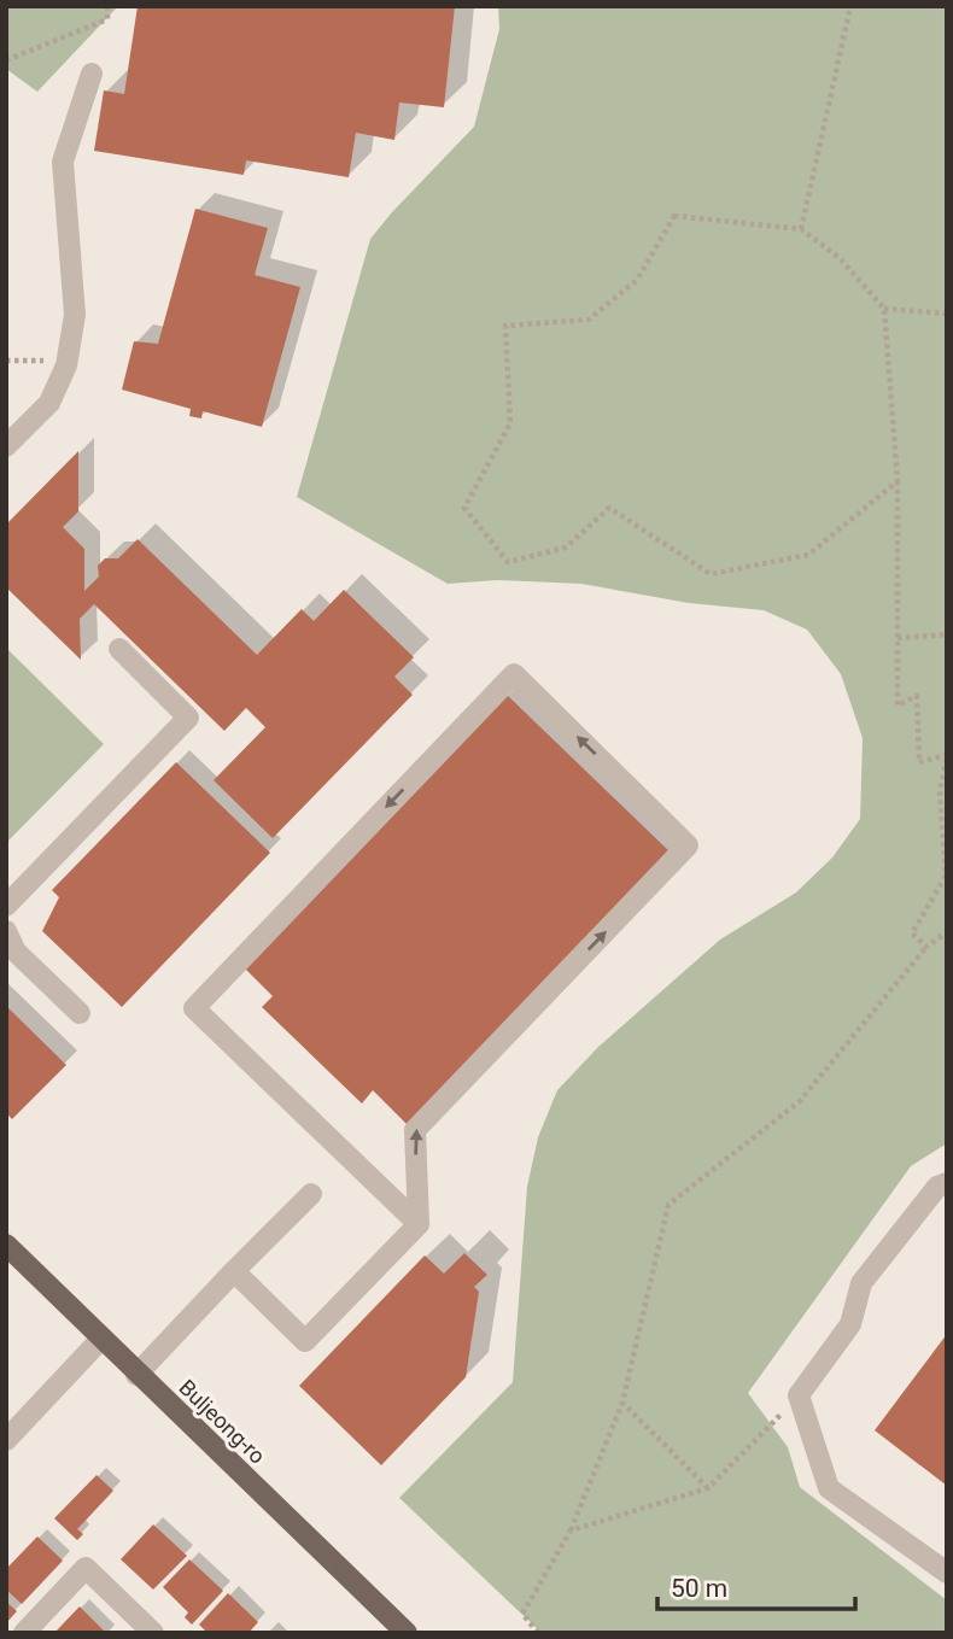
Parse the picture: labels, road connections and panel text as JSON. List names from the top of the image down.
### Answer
{
  "streets": {
    "main road": ["Buljeong-ro"]
  },
  "scale_bar": "50 m"
}
